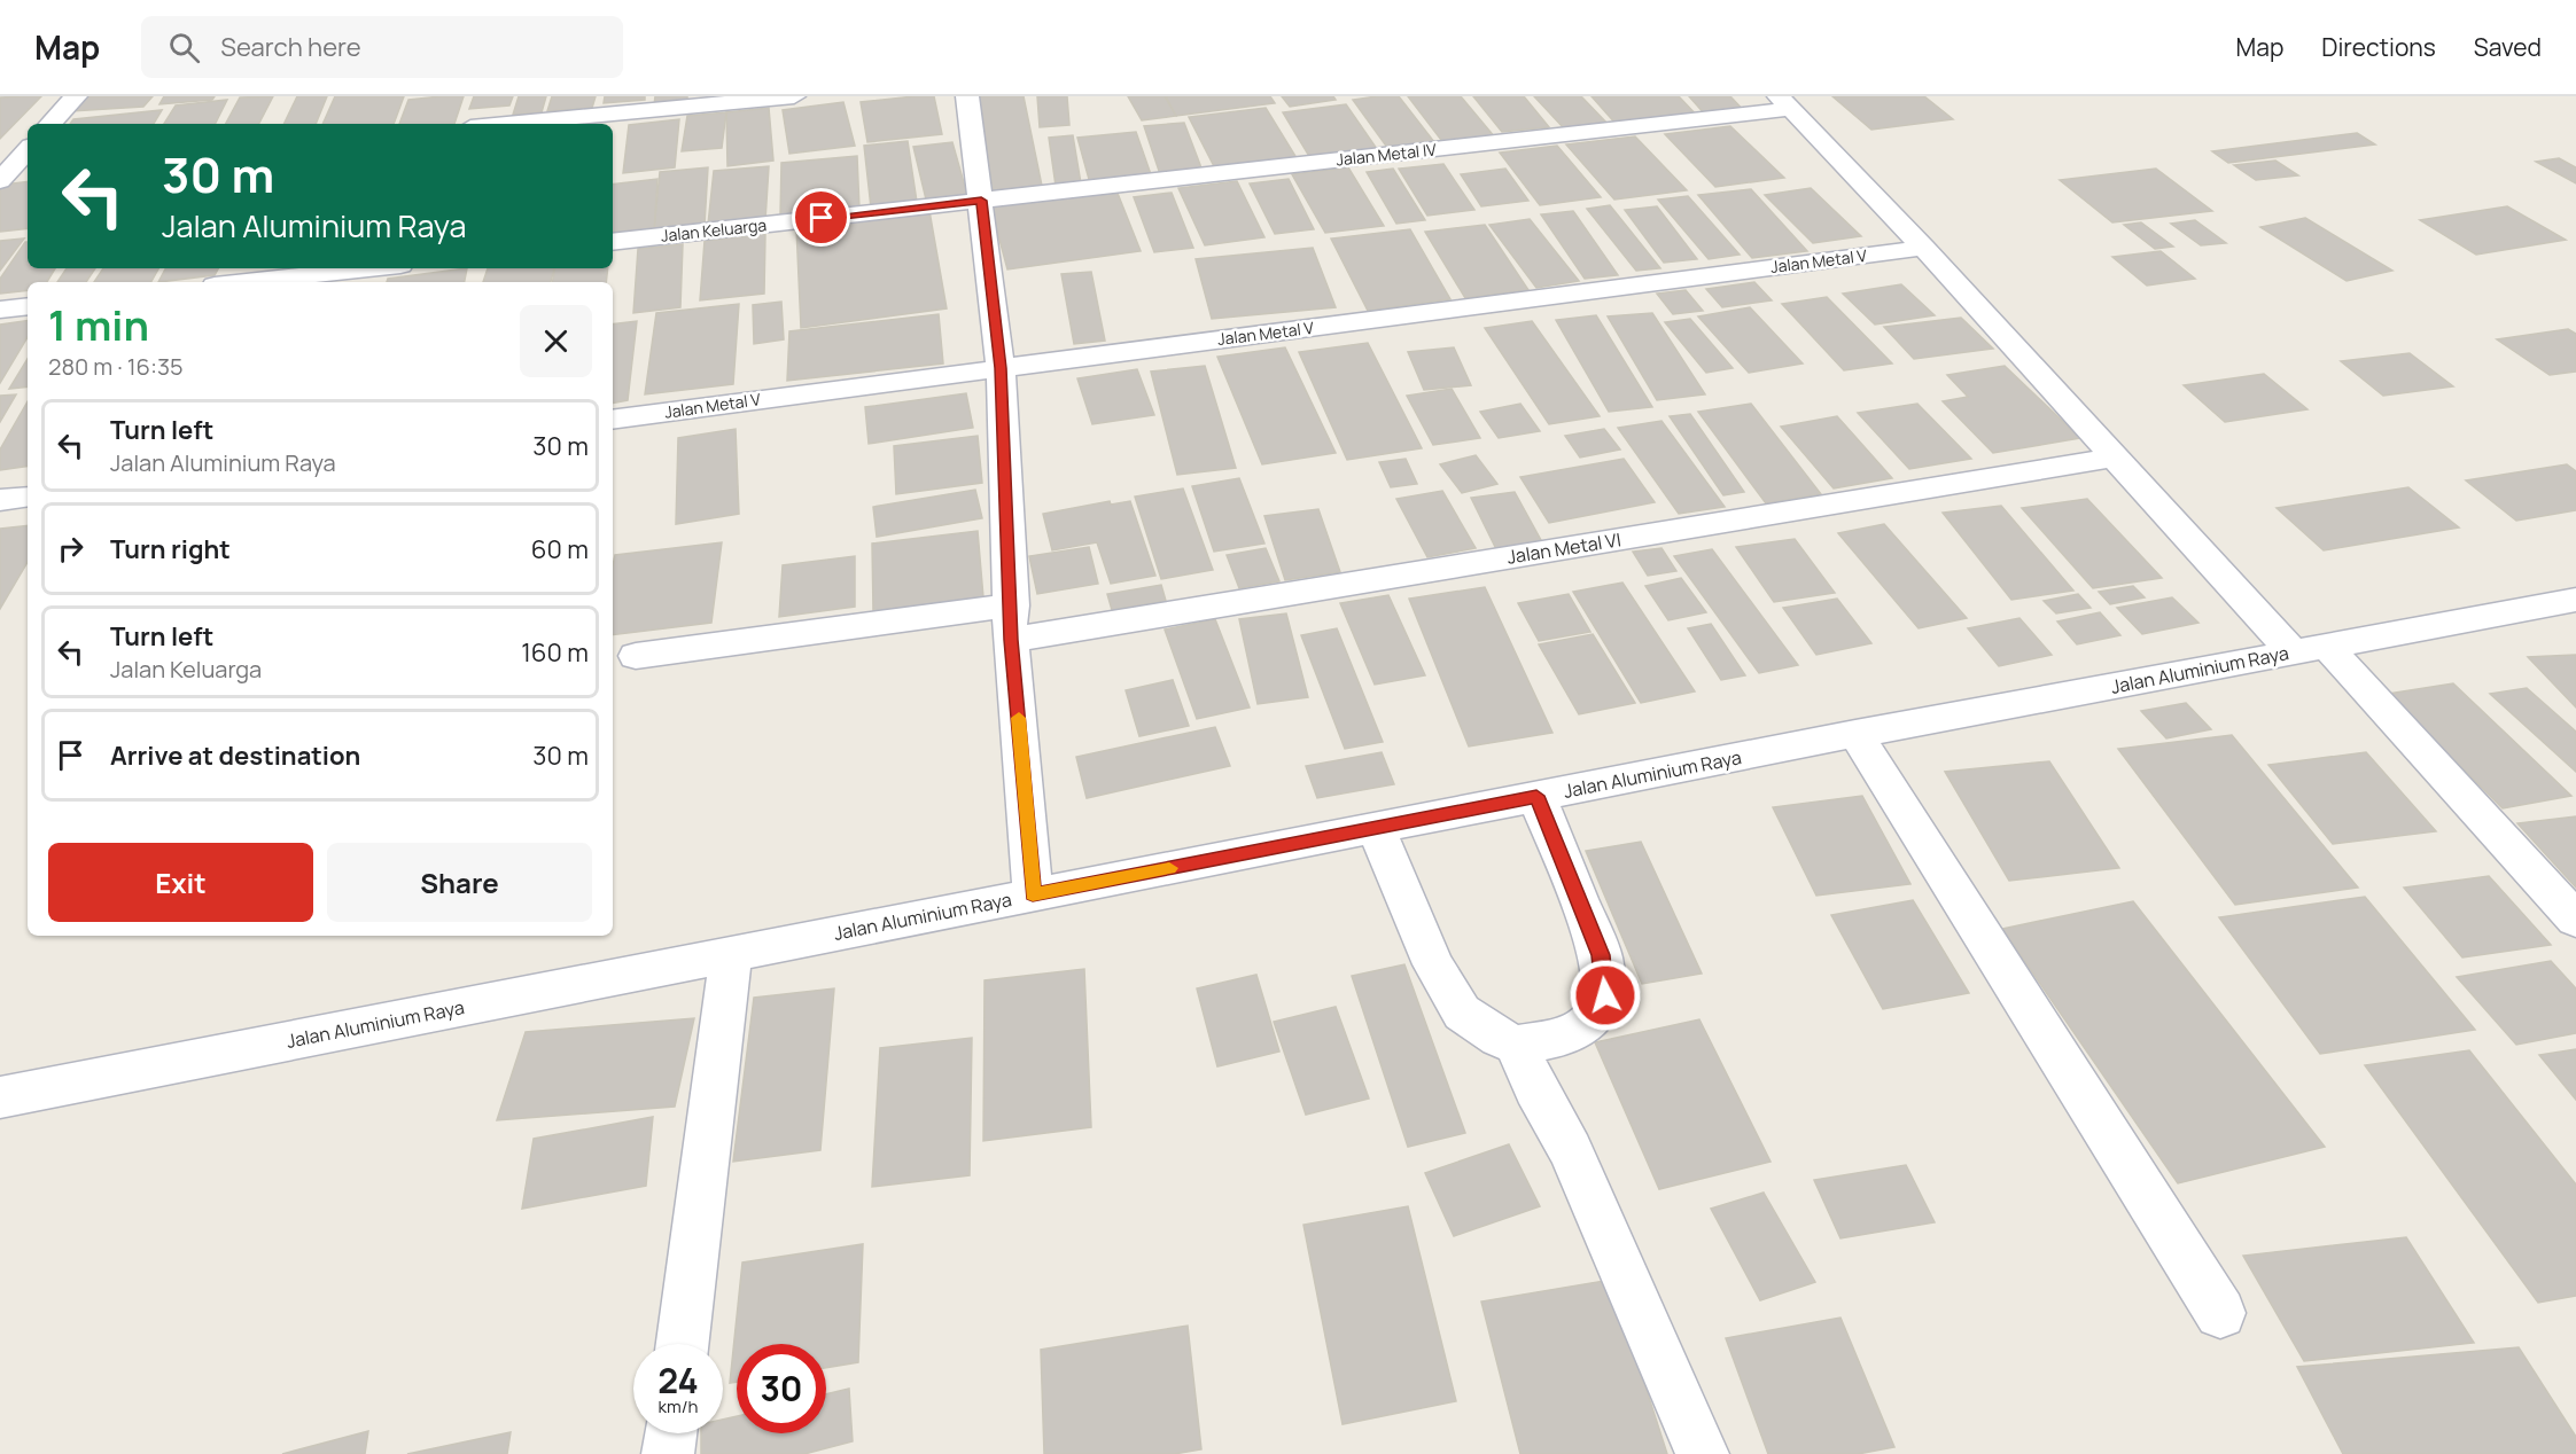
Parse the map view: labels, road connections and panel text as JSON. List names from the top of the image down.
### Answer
{
  "streets": {
    "street": [
      "Jalan Metal IV",
      "Jalan Keluarga",
      "Jalan Metal V",
      "Jalan Metal VI",
      "Jalan Aluminium Raya"
    ]
  },
  "crossings": [
    ["Jalan Metal IV", "Jalan Keluarga"]
  ],
  "page": {
    "header": "Map",
    "search": "Search here",
    "nav": ["Map", "Directions", "Saved"],
    "turn": ["30 m", "Jalan Aluminium Raya"],
    "heading": ["1 min", "280 m · 16:35"],
    "list": [
      {
        "name": "Turn left",
        "note": "Jalan Aluminium Raya",
        "value": "30 m"
      },
      {
        "name": "Turn right",
        "value": "60 m"
      },
      {
        "name": "Turn left",
        "note": "Jalan Keluarga",
        "value": "160 m"
      },
      {
        "name": "Arrive at destination",
        "value": "30 m"
      }
    ],
    "buttons": ["Exit", "Share"],
    "speed": "24 km/h",
    "limit": "30"
  }
}
